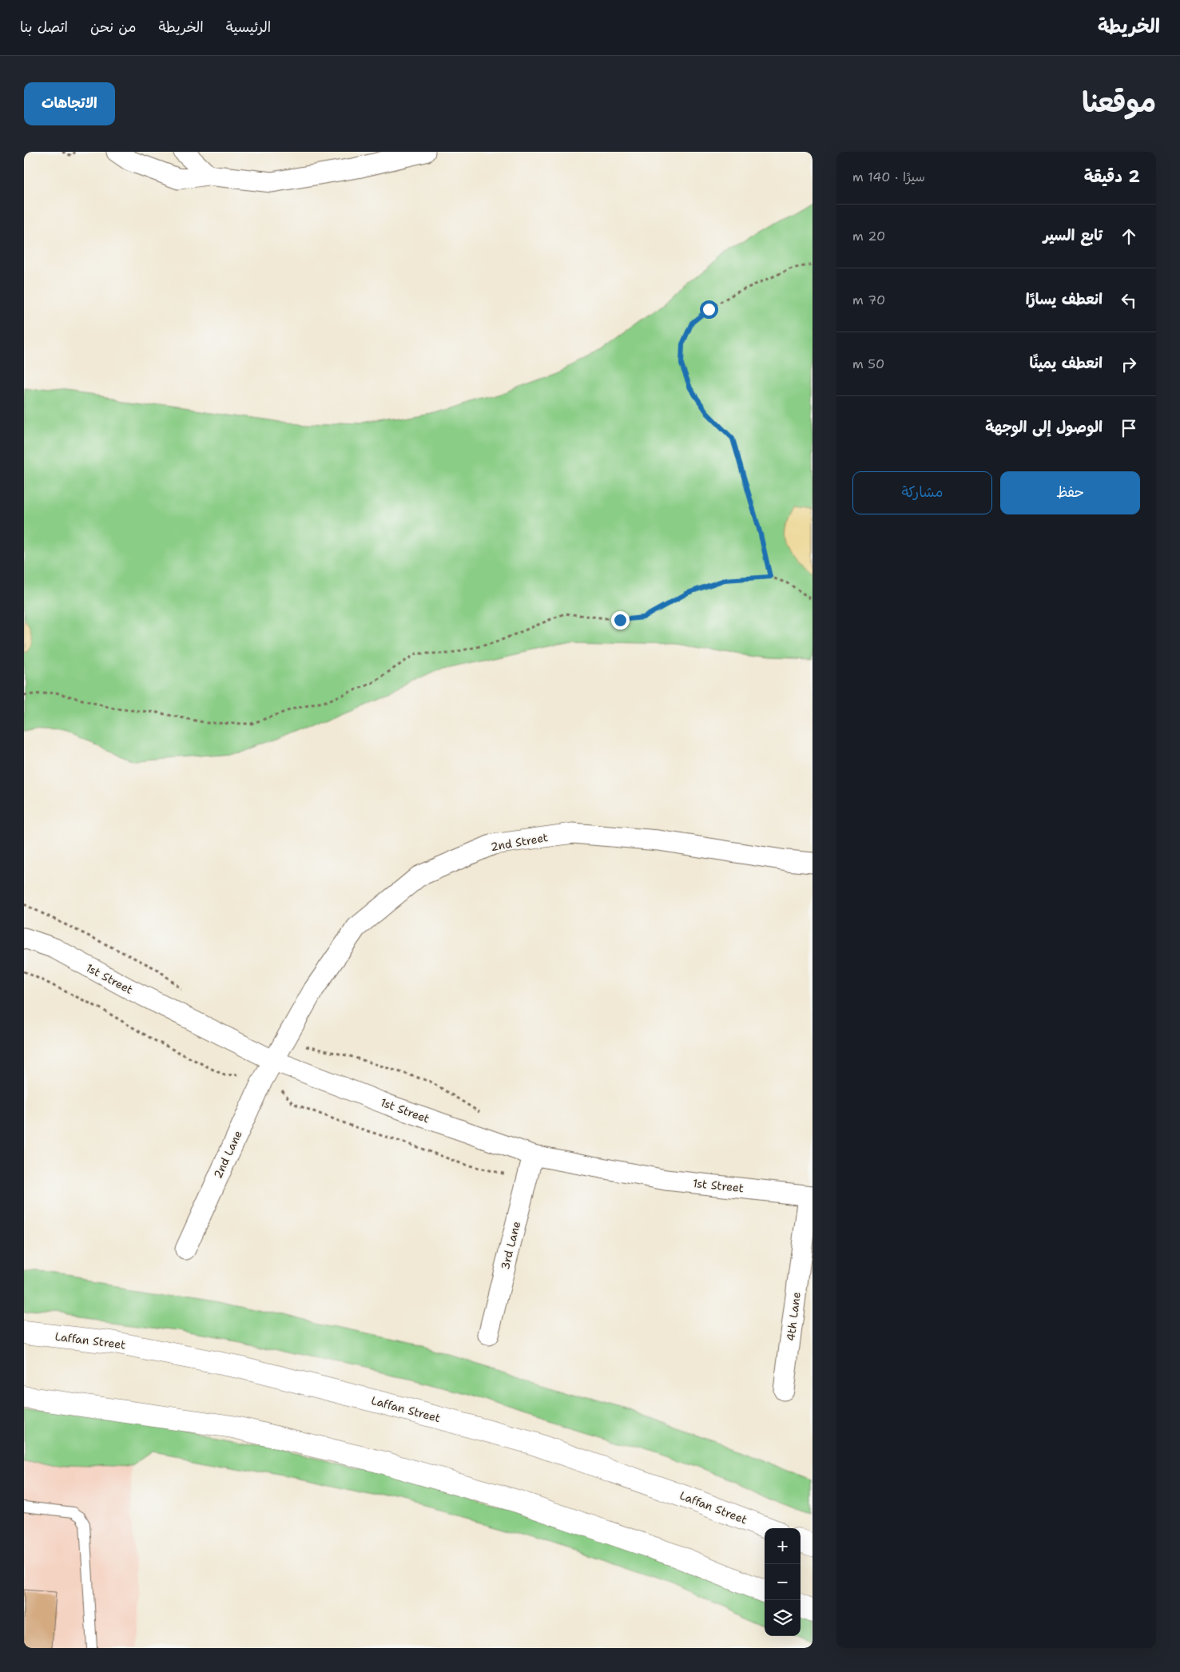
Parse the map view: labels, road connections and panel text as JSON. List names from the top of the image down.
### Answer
{
  "streets": {
    "street": [
      "2nd Street",
      "1st Street",
      "2nd Lane",
      "3rd Lane",
      "4th Lane",
      "Laffan Street"
    ]
  },
  "crossings": [
    ["2nd Street", "1st Street"],
    ["2nd Street", "2nd Lane"],
    ["1st Street", "2nd Lane"],
    ["1st Street", "3rd Lane"],
    ["1st Street", "4th Lane"]
  ],
  "page": {
    "header": "الخريطة",
    "nav": [
      "الرئيسية",
      "الخريطة",
      "من نحن",
      "اتصل بنا"
    ],
    "title": "موقعنا",
    "buttons": [
      "الاتجاهات",
      ["حفظ", "مشاركة"]
    ],
    "heading": ["2 دقيقة", "سيرًا · 140 m"],
    "list": [
      ["تابع السير", "20 m"],
      ["انعطف يسارًا", "70 m"],
      ["انعطف يمينًا", "50 m"],
      "الوصول إلى الوجهة"
    ],
    "map_buttons": ["+", "−"]
  }
}
